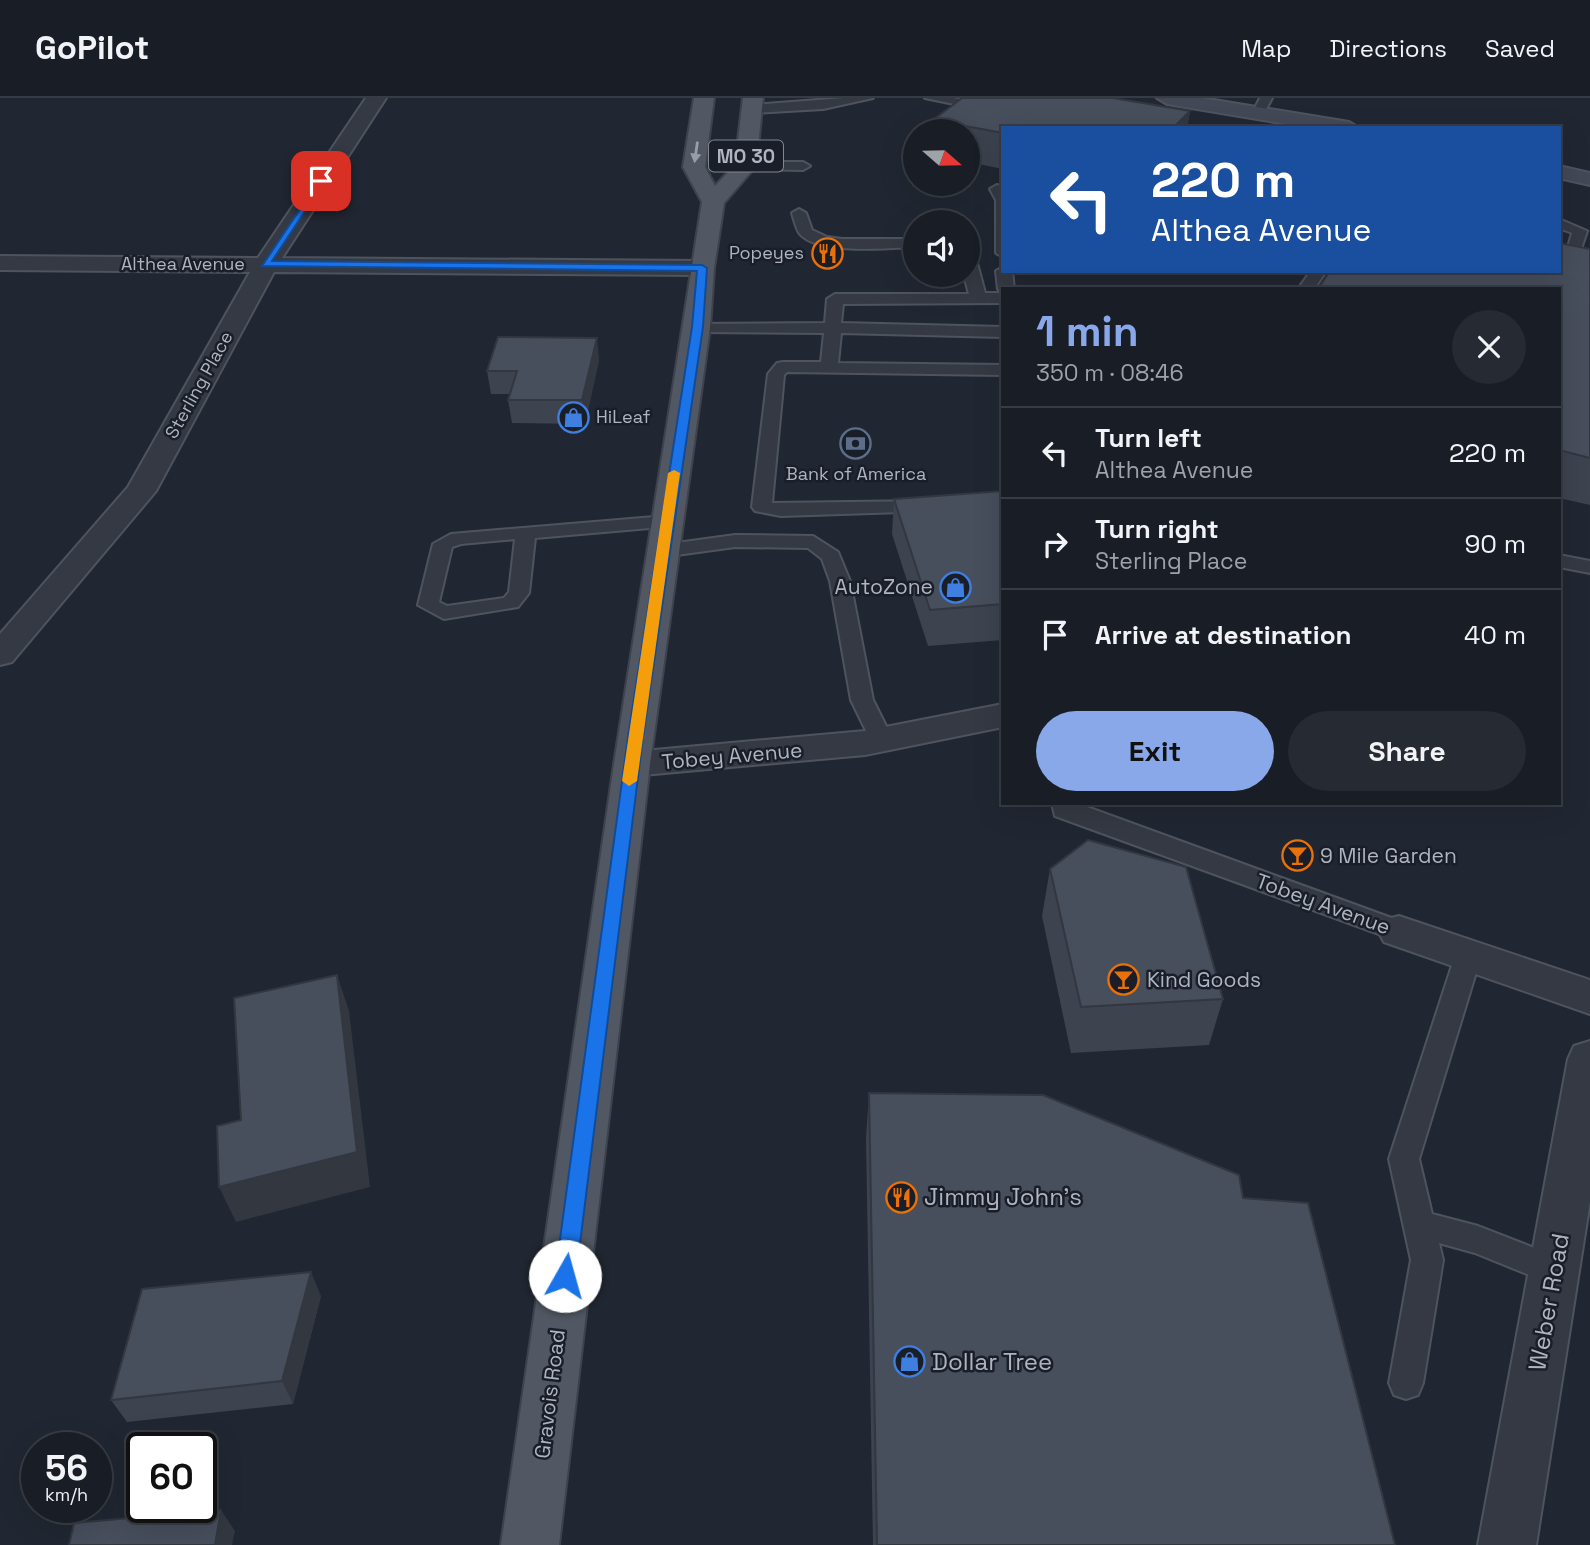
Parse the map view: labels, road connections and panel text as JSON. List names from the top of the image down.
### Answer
{
  "streets": {
    "main road": ["MO 30", "Gravois Road"],
    "street": [
      "Althea Avenue",
      "Sterling Place",
      "Tobey Avenue",
      "Weber Road"
    ]
  },
  "crossings": [
    ["MO 30", "Gravois Road"],
    ["Althea Avenue", "Sterling Place"],
    ["Althea Avenue", "Gravois Road"],
    ["Tobey Avenue", "Gravois Road"]
  ],
  "places": {
    "restaurant": ["Popeyes", "Jimmy John's"],
    "shop": ["HiLeaf", "AutoZone", "Dollar Tree"],
    "bank": ["Bank of America"],
    "bar": ["9 Mile Garden", "Kind Goods"]
  },
  "north": "right",
  "page": {
    "header": "GoPilot",
    "nav": ["Map", "Directions", "Saved"],
    "turn": ["220 m", "Althea Avenue"],
    "heading": ["1 min", "350 m · 08:46"],
    "list": [
      {
        "name": "Turn left",
        "note": "Althea Avenue",
        "value": "220 m"
      },
      {
        "name": "Turn right",
        "note": "Sterling Place",
        "value": "90 m"
      },
      {
        "name": "Arrive at destination",
        "value": "40 m"
      }
    ],
    "buttons": ["Exit", "Share"],
    "speed": "56 km/h",
    "limit": "60"
  }
}
